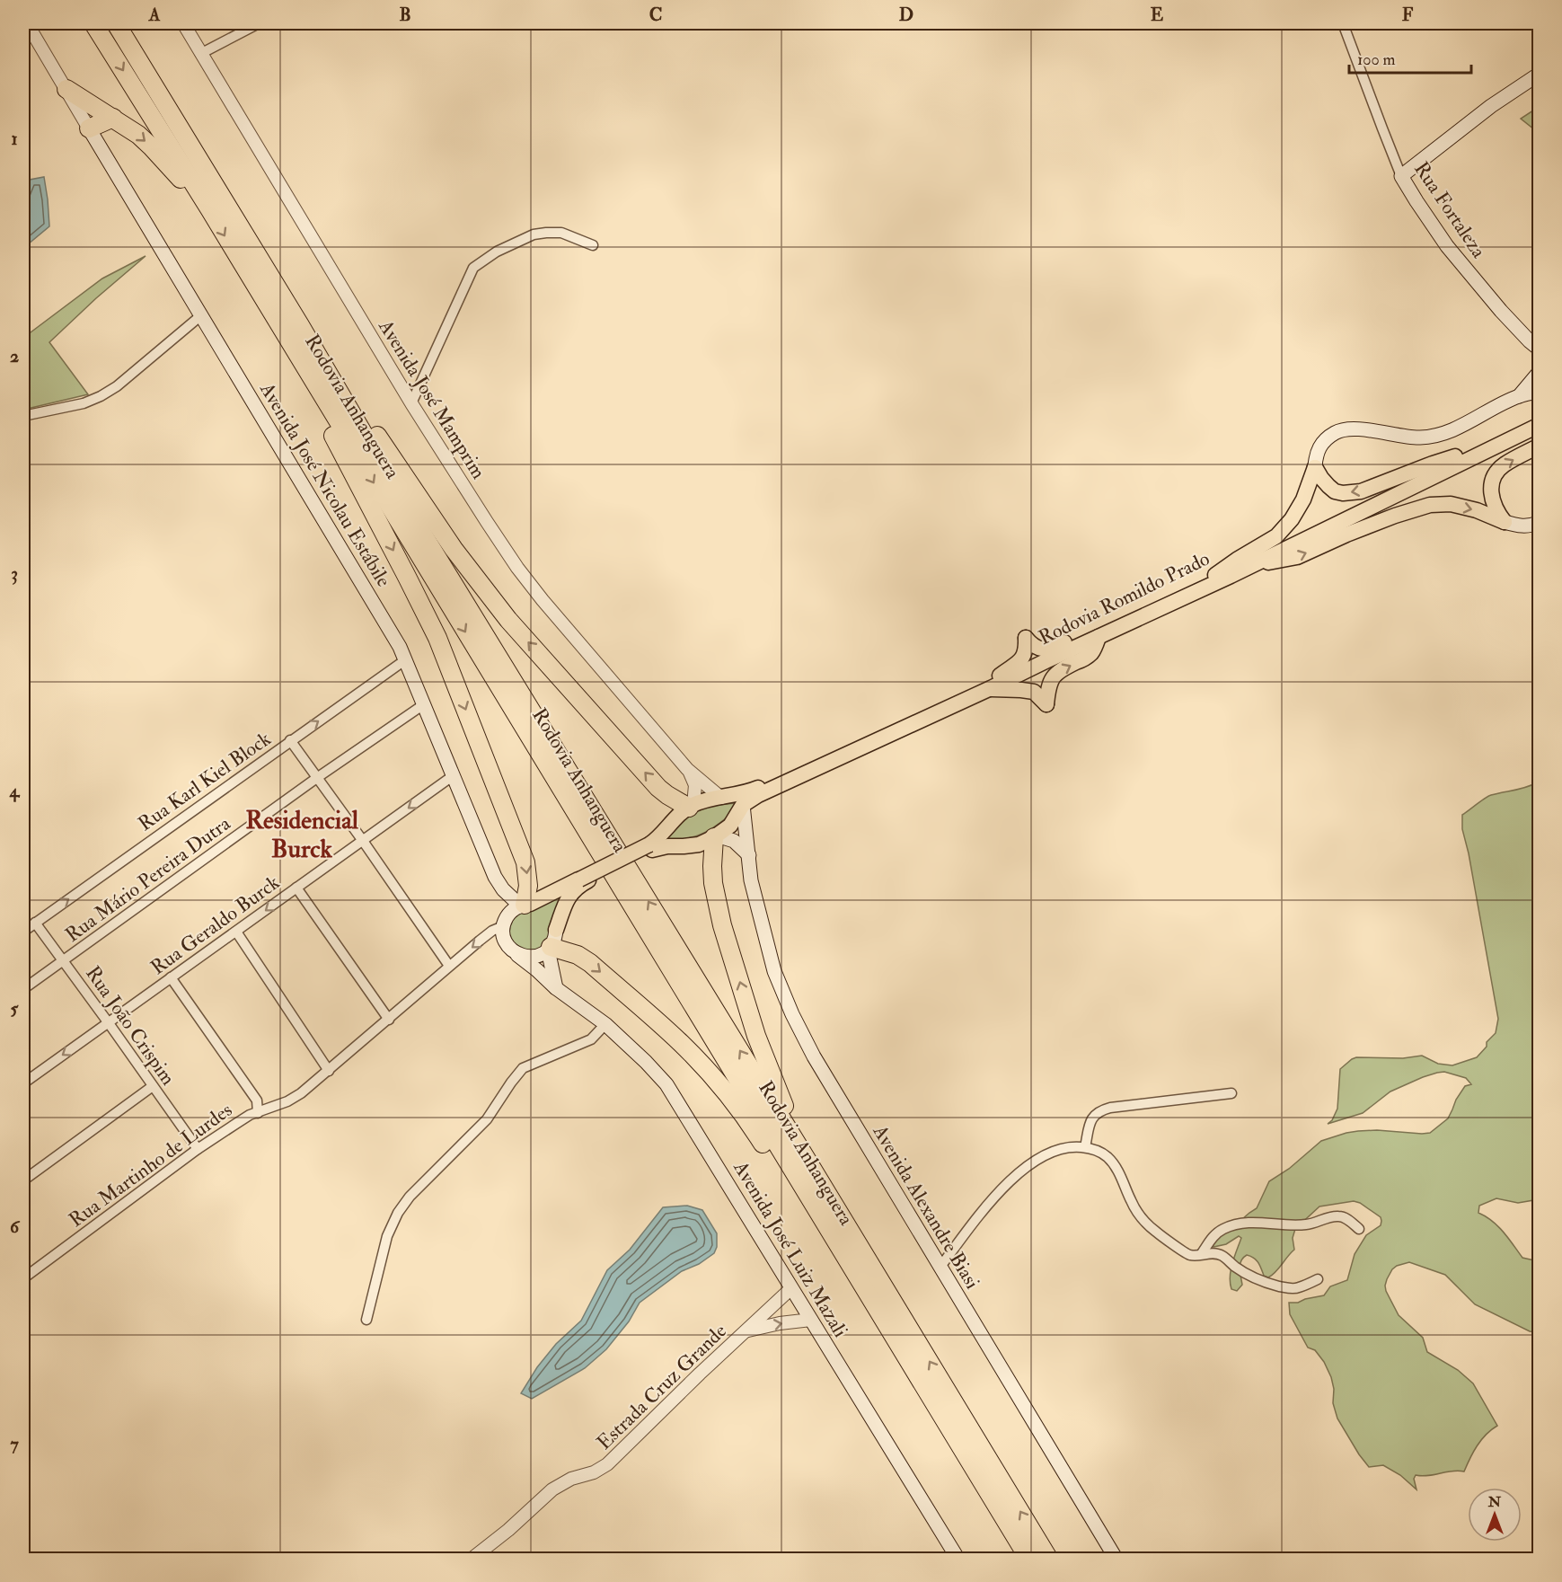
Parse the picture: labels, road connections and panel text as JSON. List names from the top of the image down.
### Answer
{
  "streets": {
    "highway": ["Rodovia Anhanguera"],
    "main road": [
      "Rua Fortaleza",
      "Avenida José Nicolau Estábile",
      "Rodovia Romildo Prado",
      "Avenida Alexandre Biasi",
      "Avenida José Luiz Mazali"
    ],
    "street": [
      "Avenida José Mamprim",
      "Rua Karl Kiel Block",
      "Rua Mário Pereira Dutra",
      "Rua Geraldo Burck",
      "Rua João Crispim",
      "Rua Martinho de Lurdes",
      "Estrada Cruz Grande"
    ]
  },
  "crossings": [
    ["Avenida José Mamprim", "Rodovia Romildo Prado"],
    ["Avenida José Nicolau Estábile", "Rua Karl Kiel Block"],
    ["Avenida José Nicolau Estábile", "Rua Mário Pereira Dutra"],
    ["Avenida José Nicolau Estábile", "Rua Geraldo Burck"],
    ["Avenida José Nicolau Estábile", "Rua Martinho de Lurdes"],
    ["Avenida José Nicolau Estábile", "Avenida José Luiz Mazali"],
    ["Rodovia Romildo Prado", "Avenida Alexandre Biasi"],
    ["Rua Karl Kiel Block", "Rua João Crispim"],
    ["Rua Mário Pereira Dutra", "Rua João Crispim"],
    ["Rua Geraldo Burck", "Rua João Crispim"],
    ["Rua João Crispim", "Rua Martinho de Lurdes"],
    ["Avenida José Luiz Mazali", "Estrada Cruz Grande"]
  ],
  "one_way": ["Rua Karl Kiel Block"],
  "districts": ["Residencial Burck"],
  "scale_bar": "100 m",
  "north": "top",
  "grid": {
    "columns": [
      "A",
      "B",
      "C",
      "D",
      "E",
      "F"
    ],
    "rows": [
      "1",
      "2",
      "3",
      "4",
      "5",
      "6",
      "7"
    ]
  }
}
